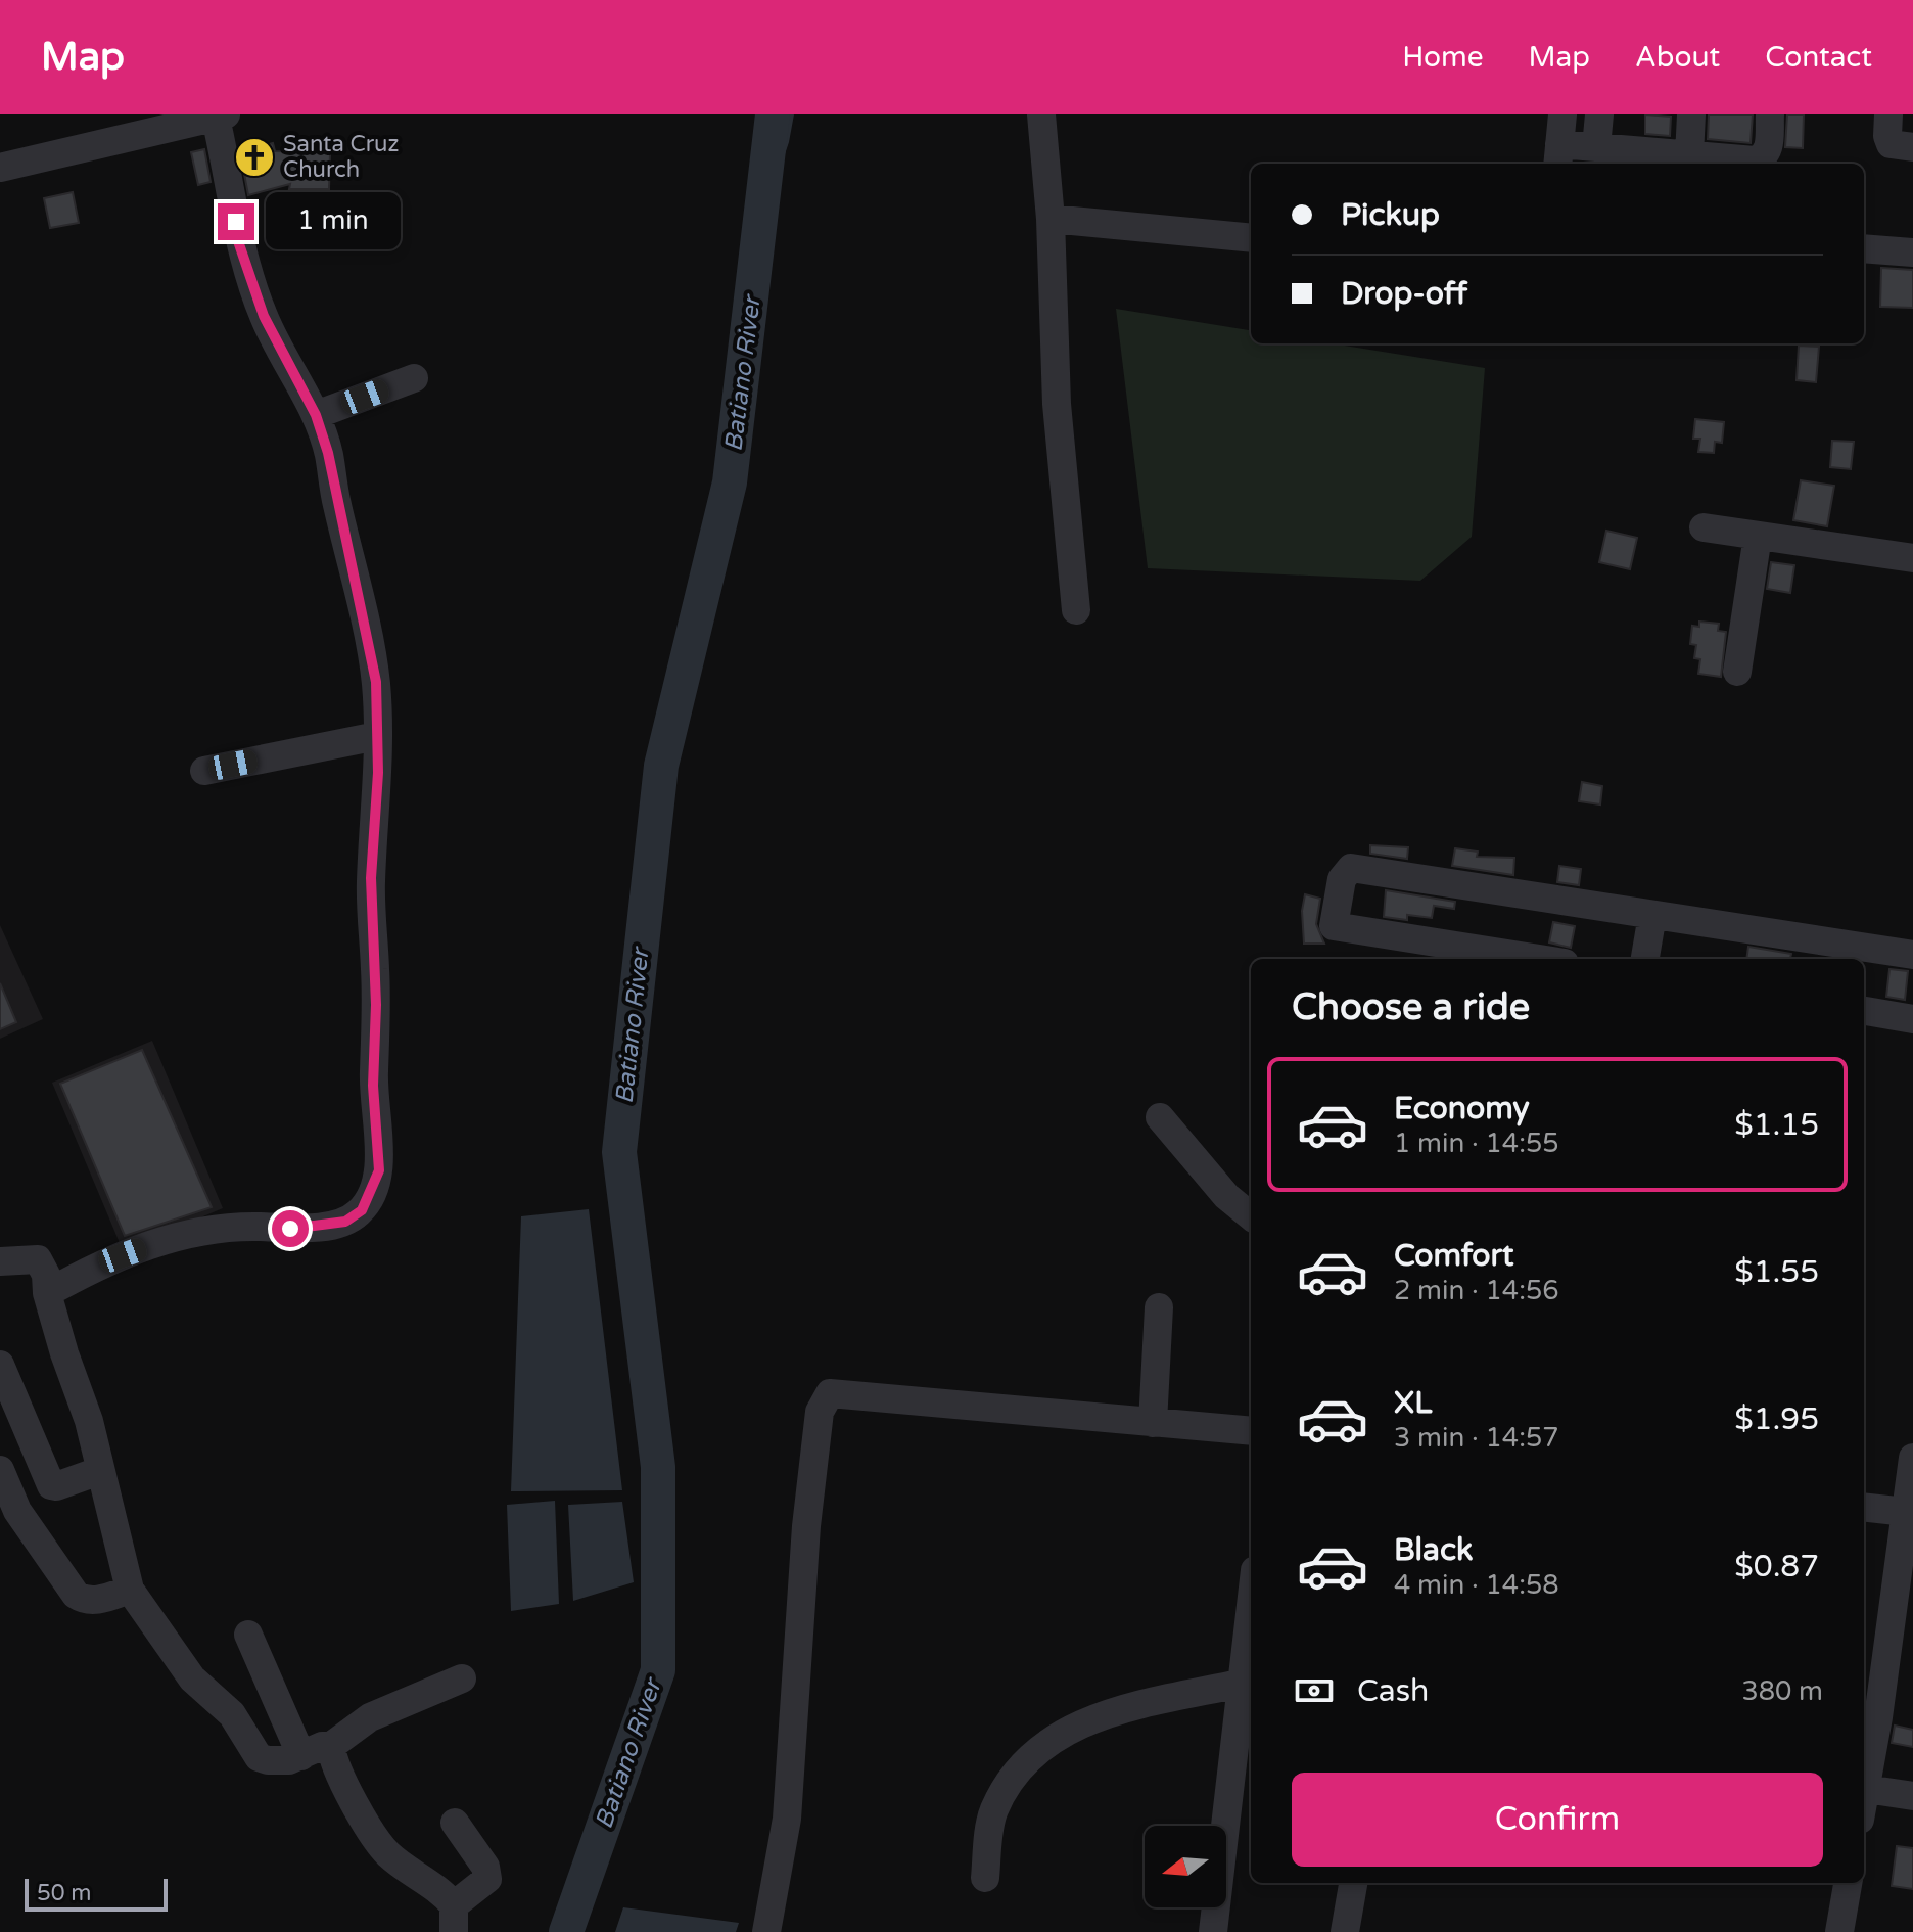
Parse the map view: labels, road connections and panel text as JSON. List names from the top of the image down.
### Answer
{
  "water": ["Batiano River"],
  "places": {
    "church": ["Santa Cruz Church"]
  },
  "scale_bar": "50 m",
  "north": "left",
  "page": {
    "header": "Map",
    "nav": [
      "Home",
      "Map",
      "About",
      "Contact"
    ],
    "banner": ["Pickup", "Drop-off"],
    "bubble": "1 min",
    "heading": "Choose a ride",
    "list": [
      {
        "name": "Economy",
        "note": "1 min · 14:55",
        "value": "$1.15"
      },
      {
        "name": "Comfort",
        "note": "2 min · 14:56",
        "value": "$1.55"
      },
      {
        "name": "XL",
        "note": "3 min · 14:57",
        "value": "$1.95"
      },
      {
        "name": "Black",
        "note": "4 min · 14:58",
        "value": "$0.87"
      }
    ],
    "pay": ["Cash", "380 m"],
    "buttons": "Confirm",
    "scale": "50 m"
  }
}
